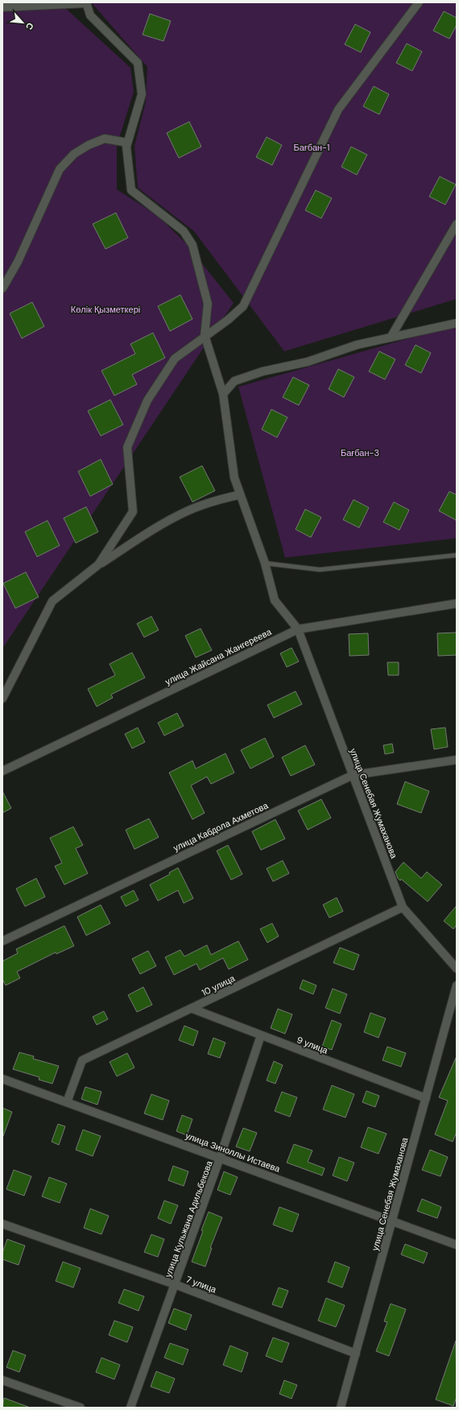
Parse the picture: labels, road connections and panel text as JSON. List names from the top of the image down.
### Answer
{
  "streets": {
    "street": [
      "улица Жайсана Жангереева",
      "улица Сенебая Жумаханова",
      "улица Кабдола Ахметова",
      "10 улица",
      "9 улица",
      "улица Зиноллы Истаева",
      "улица Кульжана Адильбекова",
      "7 улица"
    ]
  },
  "crossings": [
    ["улица Жайсана Жангереева", "улица Сенебая Жумаханова"],
    ["улица Сенебая Жумаханова", "улица Кабдола Ахметова"],
    ["улица Сенебая Жумаханова", "10 улица"],
    ["улица Сенебая Жумаханова", "9 улица"],
    ["улица Сенебая Жумаханова", "улица Зиноллы Истаева"],
    ["улица Сенебая Жумаханова", "7 улица"],
    ["10 улица", "9 улица"],
    ["10 улица", "улица Зиноллы Истаева"],
    ["9 улица", "улица Кульжана Адильбекова"],
    ["улица Зиноллы Истаева", "улица Кульжана Адильбекова"],
    ["улица Кульжана Адильбекова", "7 улица"]
  ],
  "parks": ["Бағбан-1", "Көлік Қызметкері", "Бағбан-3"],
  "north": "bottom right"
}
